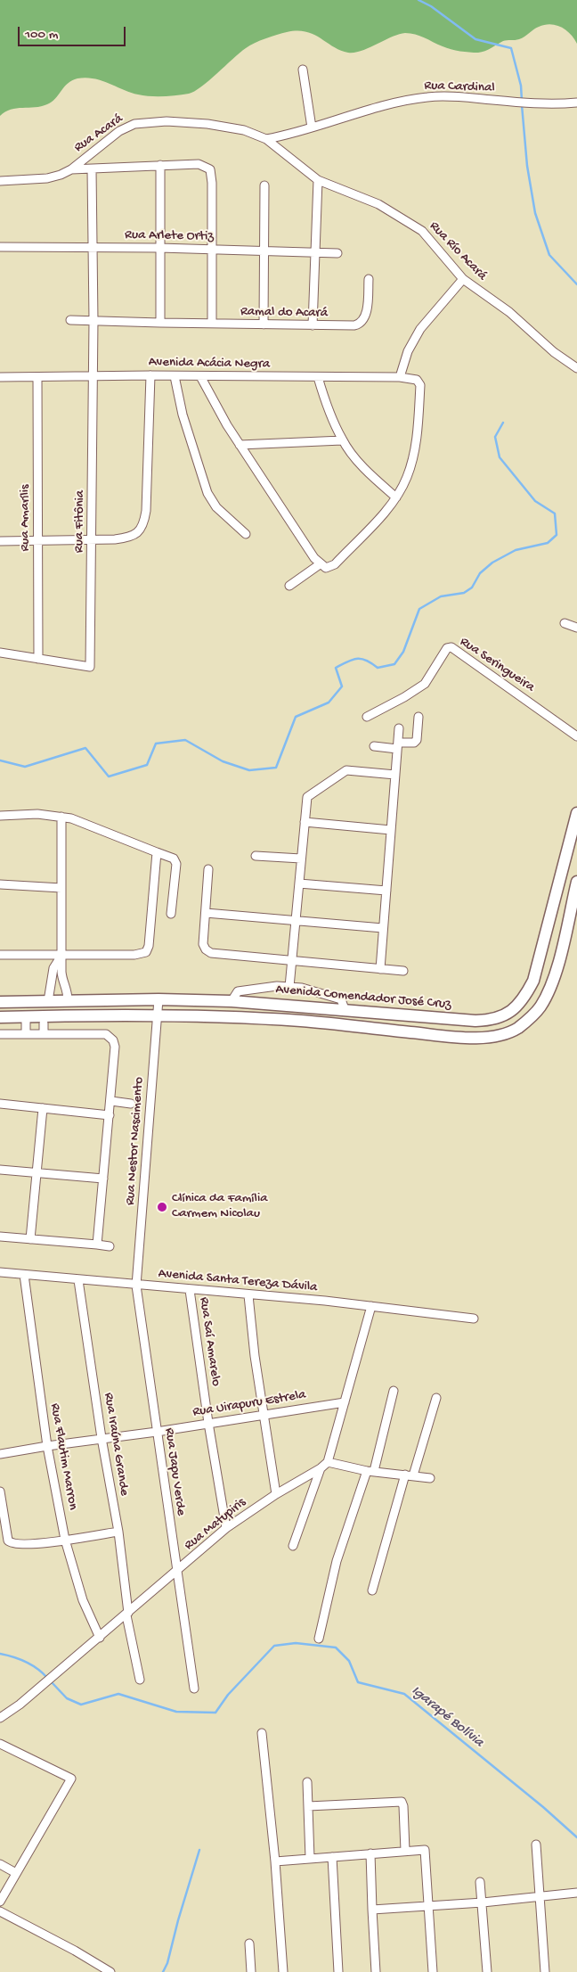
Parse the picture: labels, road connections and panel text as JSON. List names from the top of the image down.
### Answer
{
  "streets": {
    "street": [
      "Rua Cardinal",
      "Rua Acará",
      "Rua Arlete Ortiz",
      "Rua Río Acará",
      "Ramal do Acará",
      "Avenida Acácia Negra",
      "Rua Amarílis",
      "Rua Fitônia",
      "Rua Seringueira",
      "Avenida Comendador José Cruz",
      "Rua Nestor Nascimento",
      "Avenida Santa Tereza Dávila",
      "Rua Saí Amarelo",
      "Rua Uirapuru Estrela",
      "Rua Iraúna Grande",
      "Rua Flautim Marron",
      "Rua Japu Verde",
      "Rua Matupiris"
    ]
  },
  "crossings": [
    ["Rua Cardinal", "Rua Acará"],
    ["Rua Cardinal", "Rua Río Acará"],
    ["Rua Acará", "Rua Río Acará"],
    ["Rua Arlete Ortiz", "Rua Fitônia"],
    ["Ramal do Acará", "Rua Fitônia"],
    ["Avenida Acácia Negra", "Rua Amarílis"],
    ["Avenida Acácia Negra", "Rua Fitônia"],
    ["Rua Amarílis", "Rua Fitônia"],
    ["Avenida Comendador José Cruz", "Rua Nestor Nascimento"],
    ["Rua Nestor Nascimento", "Avenida Santa Tereza Dávila"],
    ["Rua Nestor Nascimento", "Rua Japu Verde"],
    ["Avenida Santa Tereza Dávila", "Rua Saí Amarelo"],
    ["Avenida Santa Tereza Dávila", "Rua Iraúna Grande"],
    ["Avenida Santa Tereza Dávila", "Rua Flautim Marron"],
    ["Avenida Santa Tereza Dávila", "Rua Japu Verde"],
    ["Rua Saí Amarelo", "Rua Uirapuru Estrela"],
    ["Rua Saí Amarelo", "Rua Matupiris"],
    ["Rua Uirapuru Estrela", "Rua Iraúna Grande"],
    ["Rua Uirapuru Estrela", "Rua Flautim Marron"],
    ["Rua Uirapuru Estrela", "Rua Japu Verde"],
    ["Rua Iraúna Grande", "Rua Matupiris"],
    ["Rua Flautim Marron", "Rua Matupiris"],
    ["Rua Japu Verde", "Rua Matupiris"]
  ],
  "water": ["Igarapé Bolívia"],
  "places": ["Clínica da Família Carmem Nicolau"],
  "scale_bar": "100 m"
}
